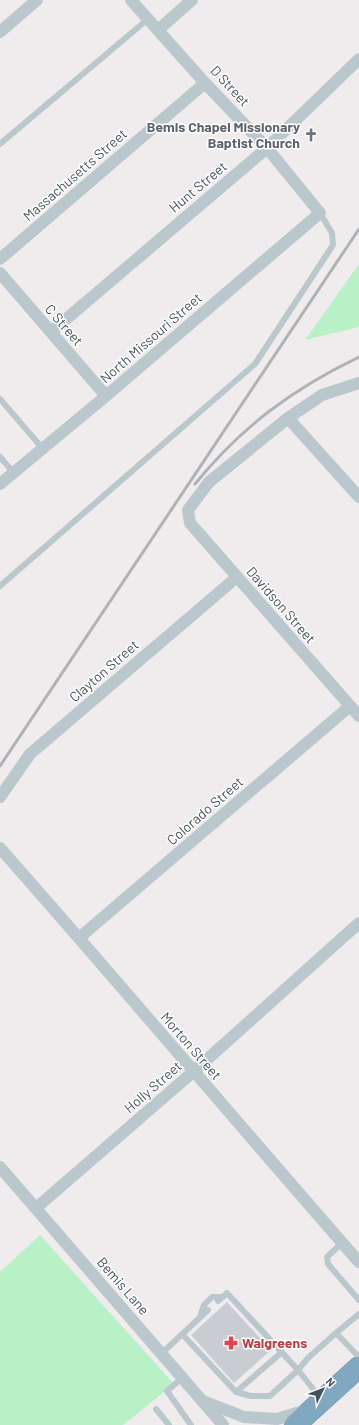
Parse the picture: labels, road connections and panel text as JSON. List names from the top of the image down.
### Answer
{
  "streets": {
    "street": [
      "D Street",
      "Massachusetts Street",
      "Hunt Street",
      "C Street",
      "North Missouri Street",
      "Davidson Street",
      "Clayton Street",
      "Colorado Street",
      "Morton Street",
      "Holly Street",
      "Bemis Lane"
    ]
  },
  "crossings": [
    ["D Street", "Massachusetts Street"],
    ["D Street", "Hunt Street"],
    ["D Street", "North Missouri Street"],
    ["Hunt Street", "C Street"],
    ["C Street", "North Missouri Street"],
    ["Davidson Street", "Clayton Street"],
    ["Davidson Street", "Colorado Street"],
    ["Colorado Street", "Morton Street"],
    ["Morton Street", "Holly Street"],
    ["Holly Street", "Bemis Lane"]
  ],
  "places": {
    "church": ["Bemis Chapel Missionary Baptist Church"],
    "pharmacy": ["Walgreens"]
  },
  "north": "top right"
}
